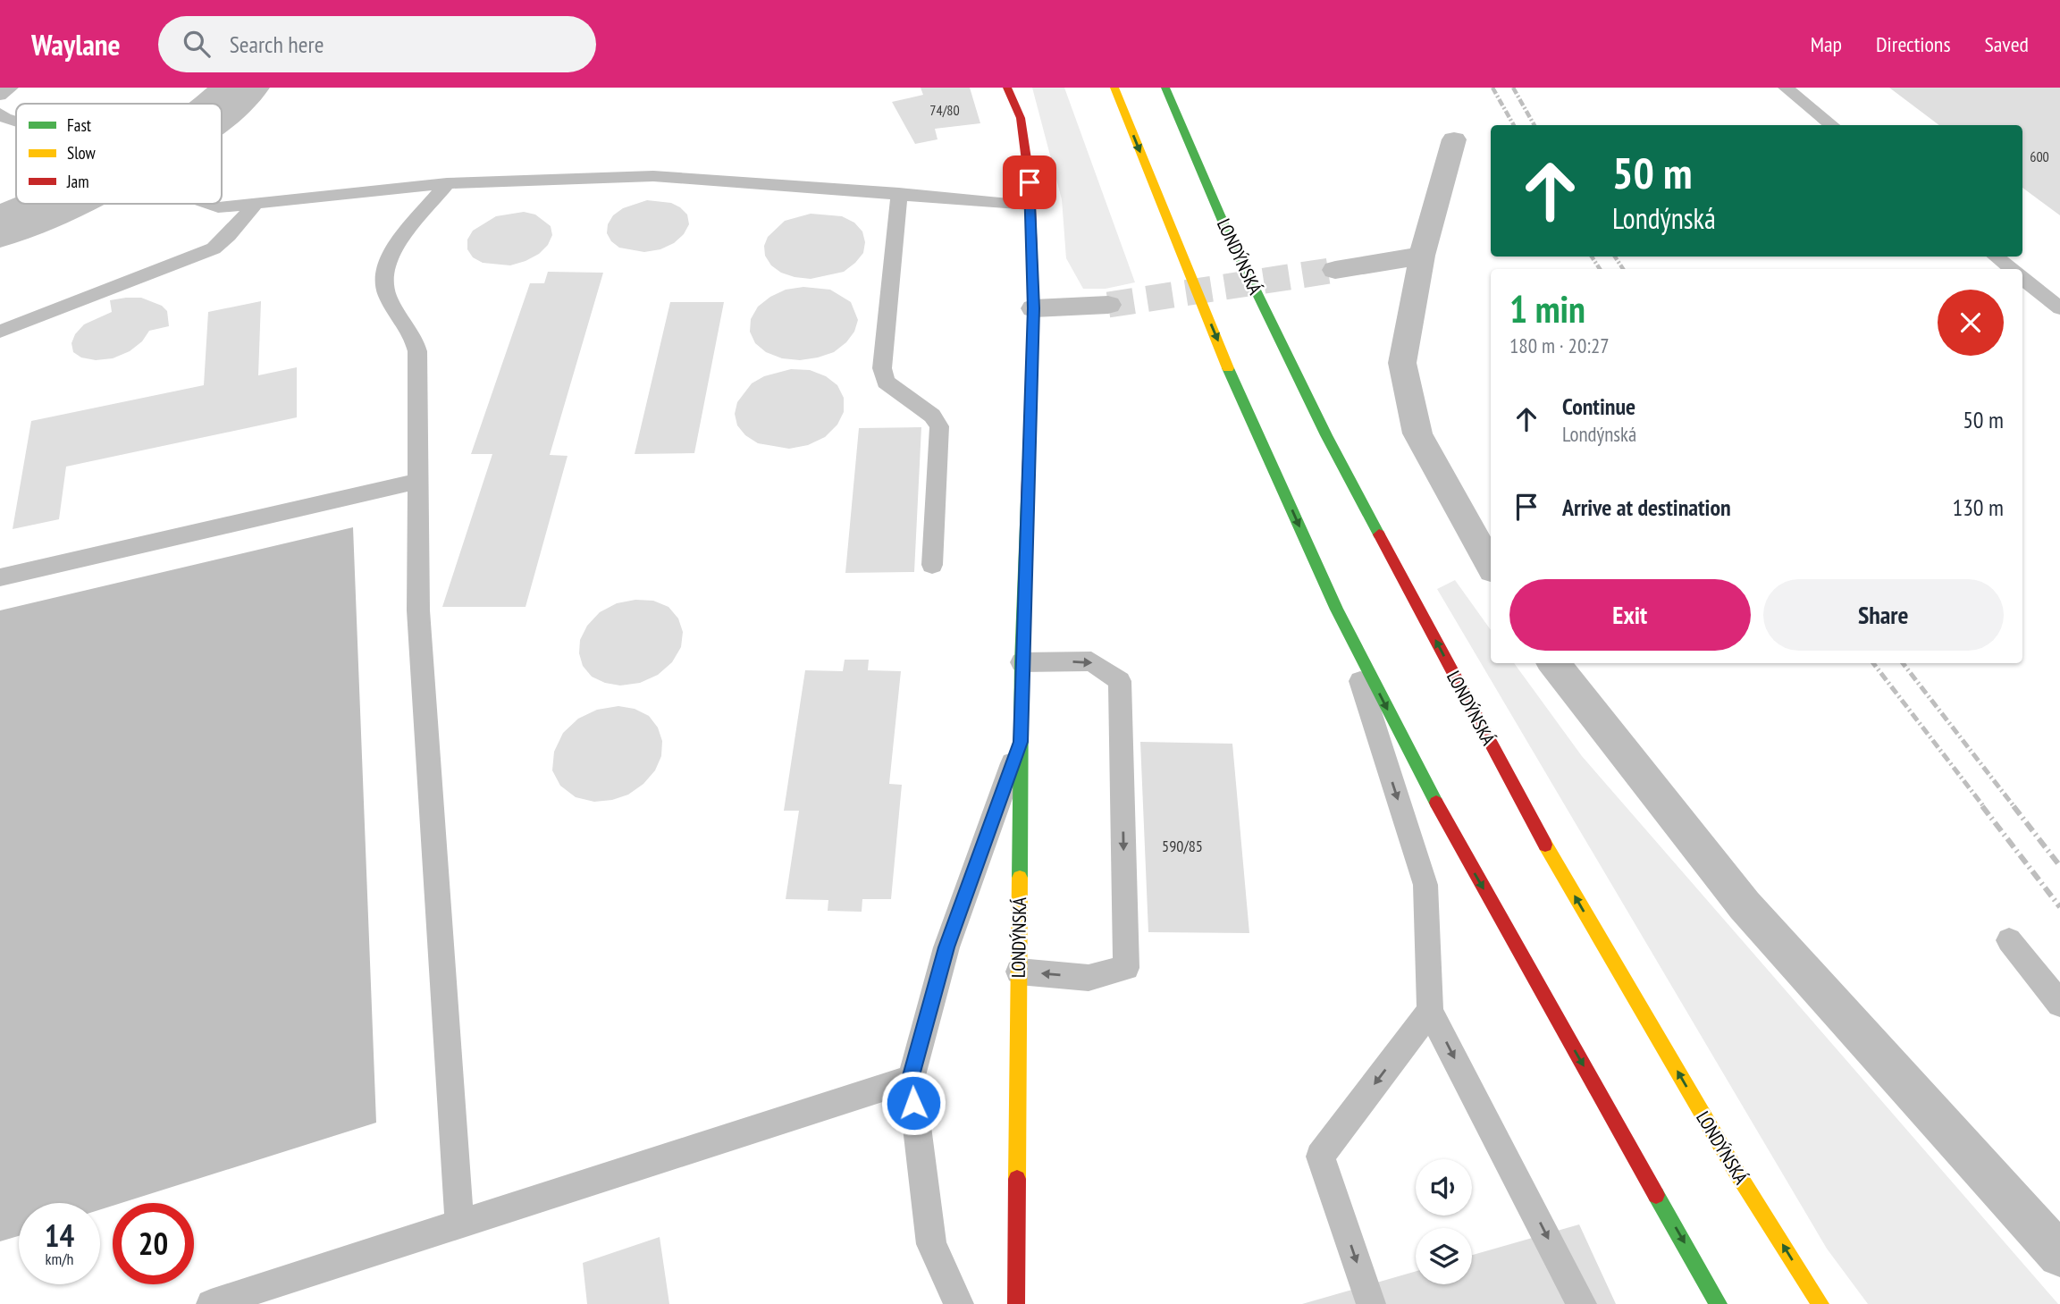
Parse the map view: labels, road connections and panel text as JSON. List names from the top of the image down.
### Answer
{
  "streets": {
    "main road": ["LONDÝNSKÁ"]
  },
  "house_numbers": ["74/80", "600", "590/85"],
  "legend": ["Fast", "Slow", "Jam"],
  "page": {
    "header": "Waylane",
    "search": "Search here",
    "nav": ["Map", "Directions", "Saved"],
    "turn": ["50 m", "Londýnská"],
    "heading": ["1 min", "180 m · 20:27"],
    "list": [
      {
        "name": "Continue",
        "note": "Londýnská",
        "value": "50 m"
      },
      {
        "name": "Arrive at destination",
        "value": "130 m"
      }
    ],
    "buttons": ["Exit", "Share"],
    "speed": "14 km/h",
    "limit": "20"
  }
}
